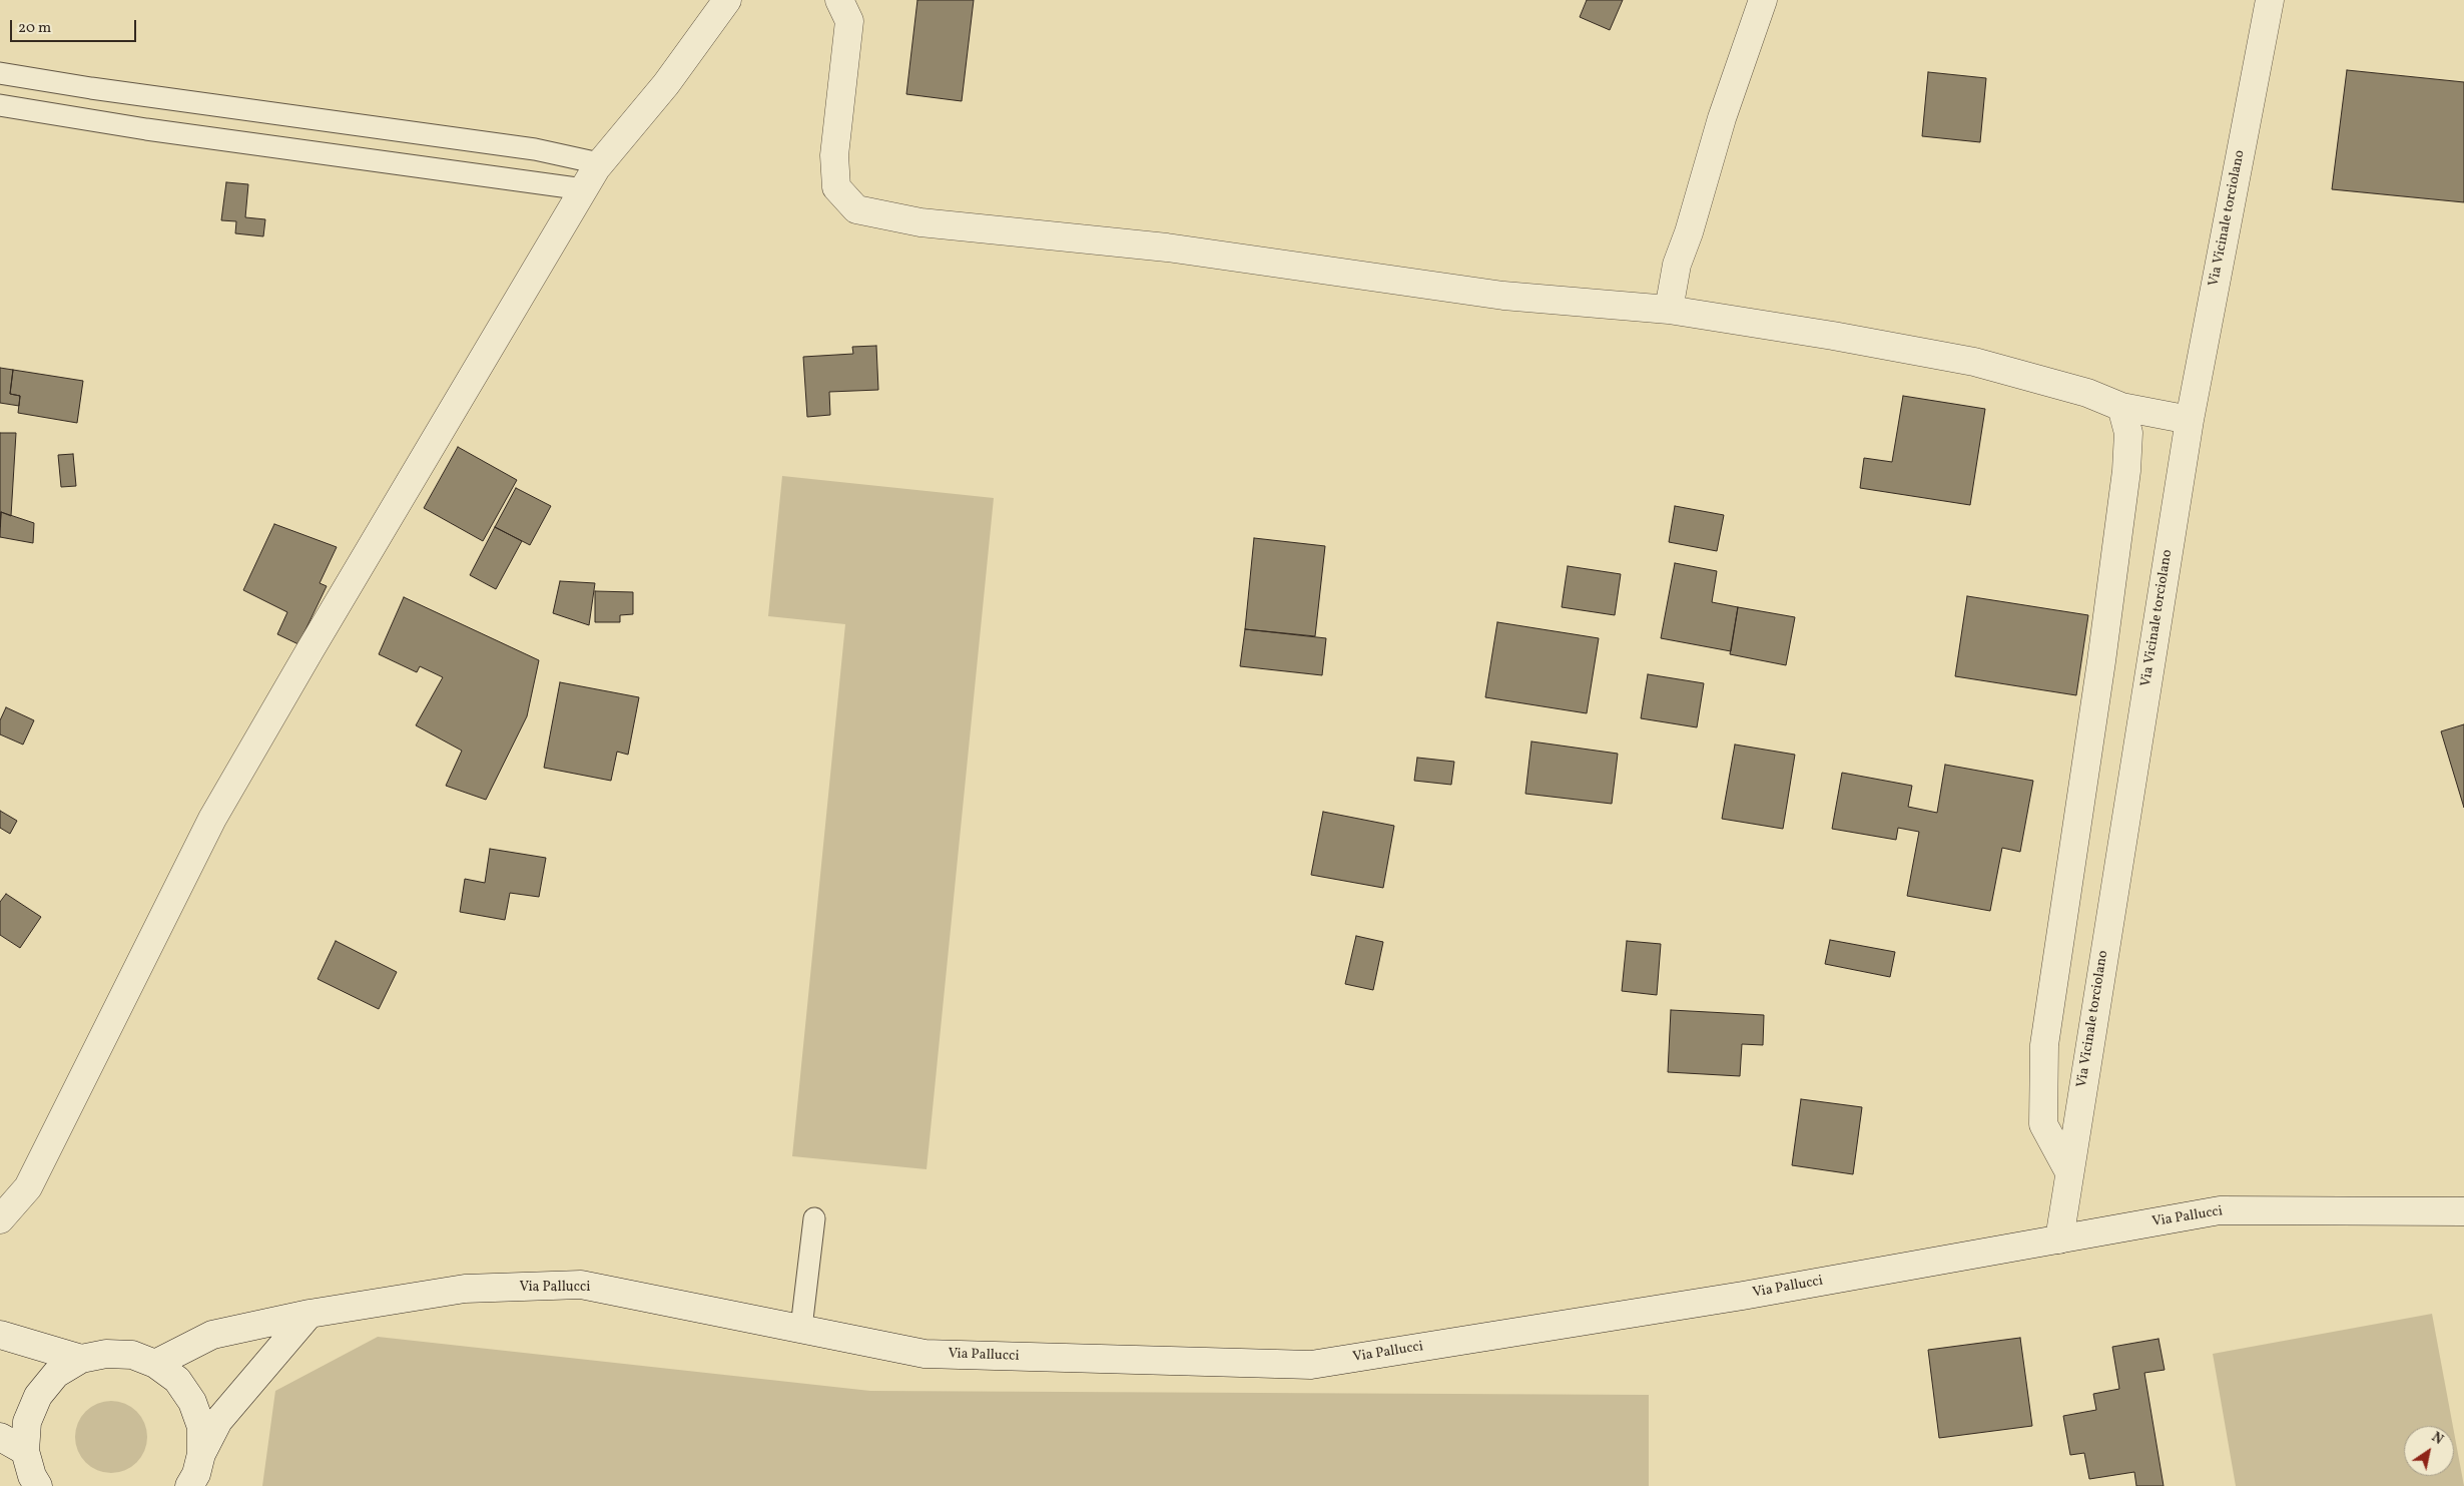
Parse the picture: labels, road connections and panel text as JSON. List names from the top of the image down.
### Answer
{
  "streets": {
    "street": ["Via Vicinale torciolano", "Via Pallucci"]
  },
  "crossings": [
    ["Via Vicinale torciolano", "Via Pallucci"]
  ],
  "scale_bar": "20 m",
  "north": "top right"
}
